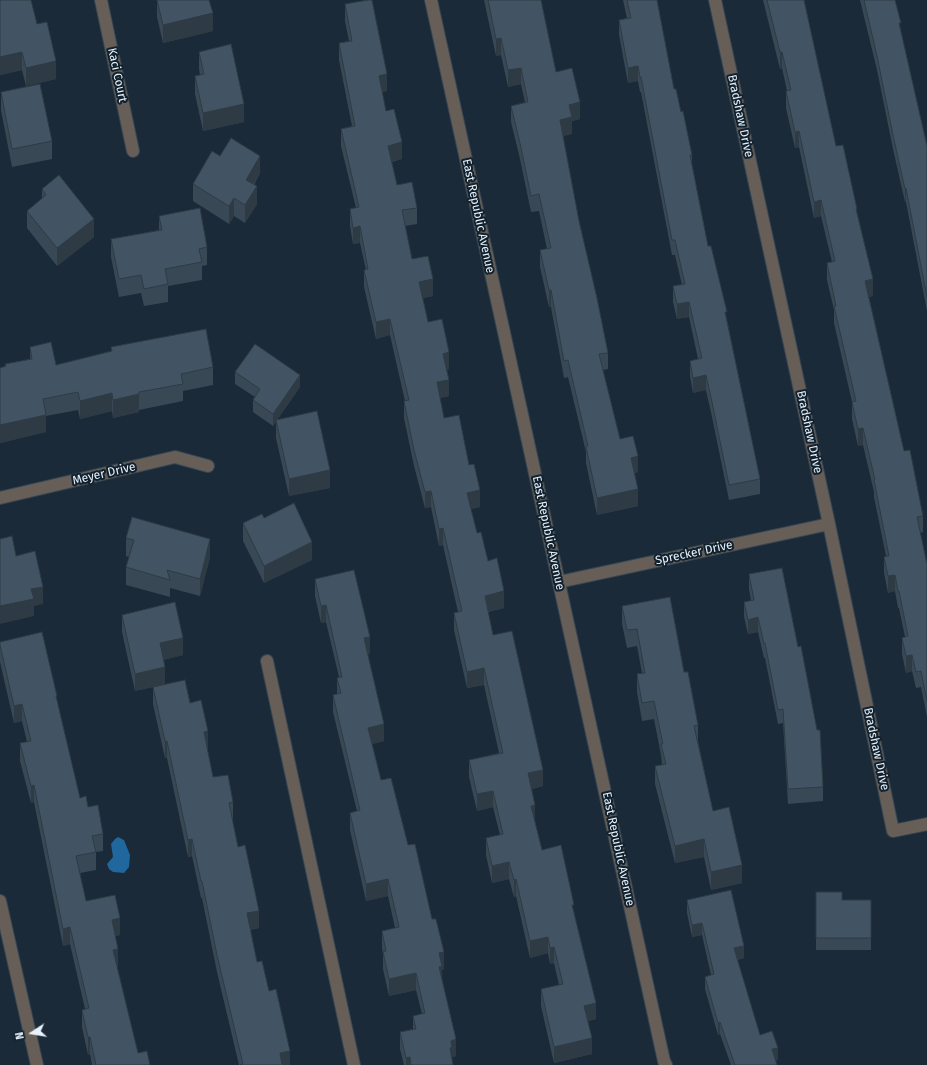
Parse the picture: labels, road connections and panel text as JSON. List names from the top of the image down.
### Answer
{
  "streets": {
    "street": [
      "Kaci Court",
      "Bradshaw Drive",
      "East Republic Avenue",
      "Meyer Drive",
      "Sprecker Drive"
    ]
  },
  "crossings": [
    ["Bradshaw Drive", "Sprecker Drive"],
    ["East Republic Avenue", "Sprecker Drive"]
  ],
  "north": "left"
}
